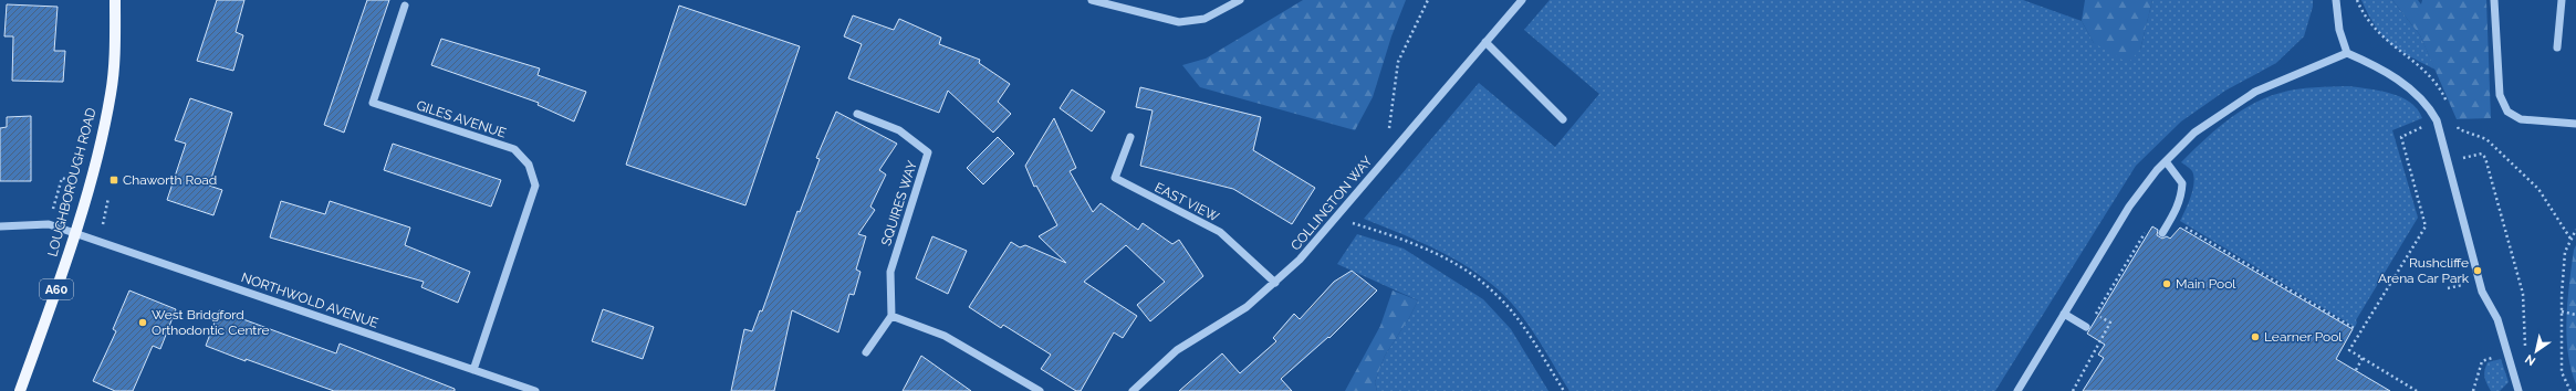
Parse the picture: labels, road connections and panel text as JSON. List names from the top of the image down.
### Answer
{
  "streets": {
    "main road": ["LOUGHBOROUGH ROAD", "A60"],
    "street": [
      "GILES AVENUE",
      "EAST VIEW",
      "SQUIRES WAY",
      "COLLINGTON WAY",
      "NORTHWOLD AVENUE"
    ]
  },
  "crossings": [
    ["GILES AVENUE", "NORTHWOLD AVENUE"],
    ["LOUGHBOROUGH ROAD", "NORTHWOLD AVENUE"],
    ["EAST VIEW", "COLLINGTON WAY"]
  ],
  "places": {
    "transit": ["Chaworth Road"],
    "other": [
      "Rushcliffe Arena Car Park",
      "Main Pool",
      "West Bridgford Orthodontic Centre",
      "Learner Pool"
    ]
  },
  "north": "bottom left"
}
